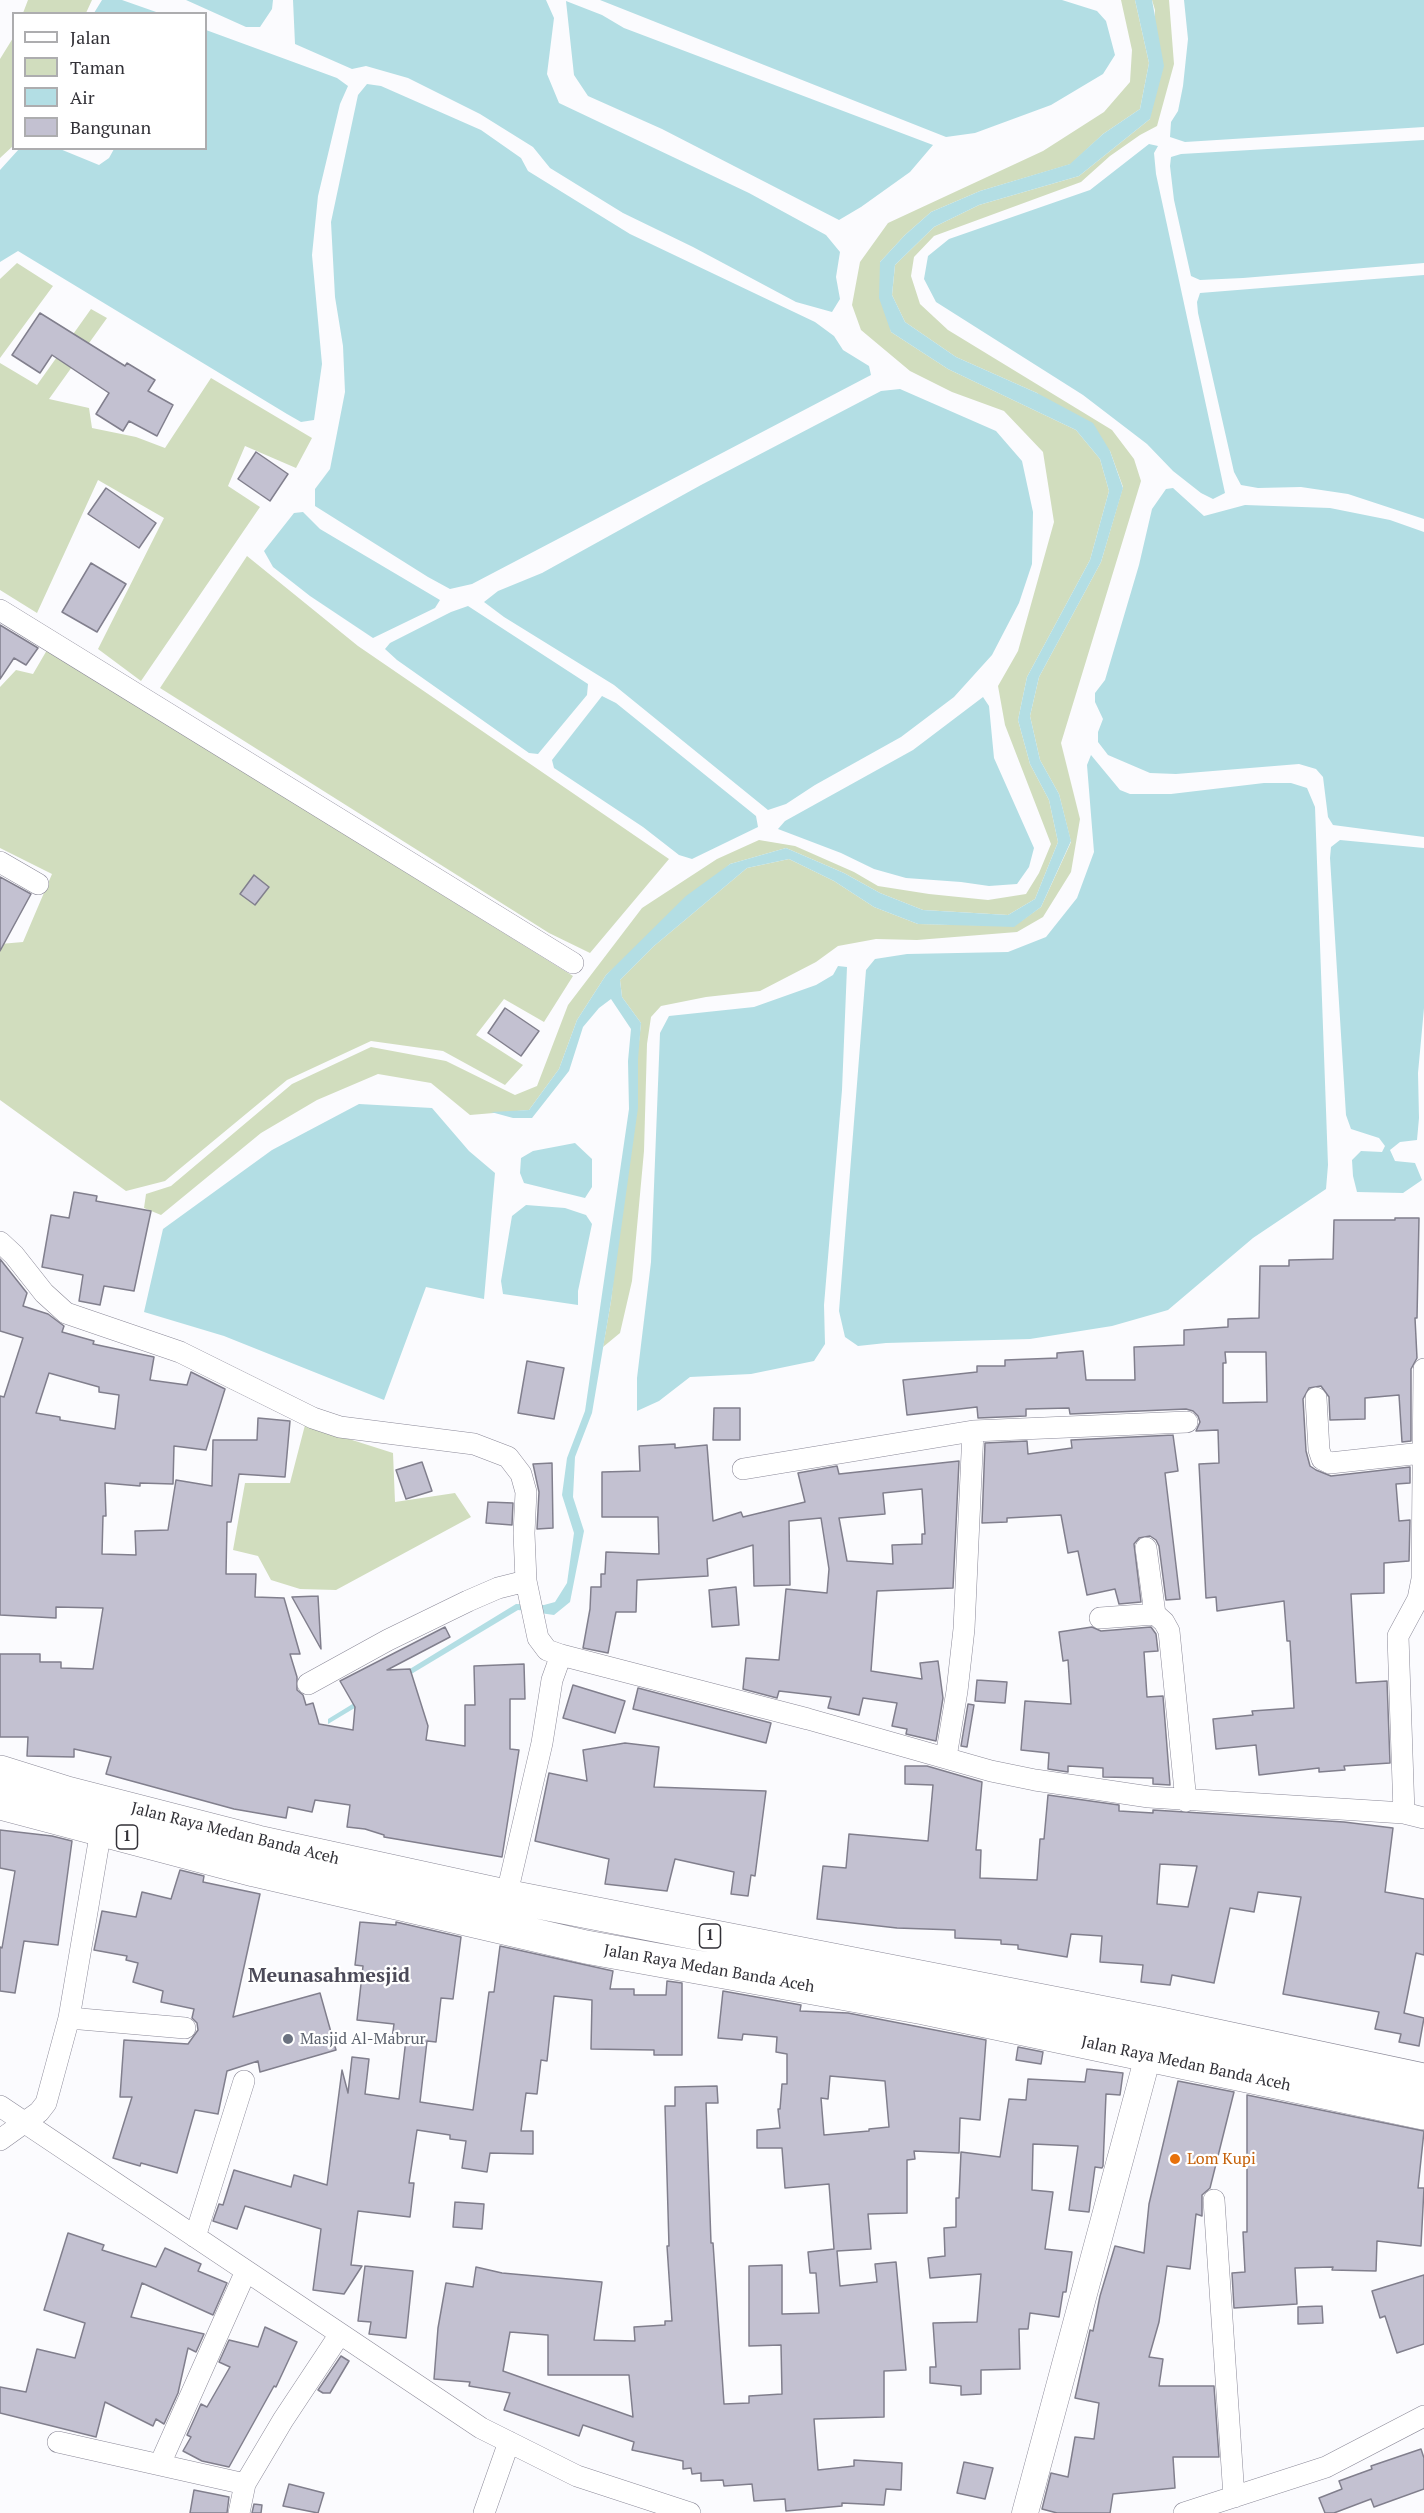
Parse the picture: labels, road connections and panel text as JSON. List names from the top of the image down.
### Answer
{
  "streets": {
    "highway": ["Jalan Raya Medan Banda Aceh", "1"]
  },
  "districts": ["Meunasahmesjid"],
  "places": ["Masjid Al-Mabrur", "Lom Kupi"],
  "legend": [
    "Jalan",
    "Taman",
    "Air",
    "Bangunan"
  ]
}
